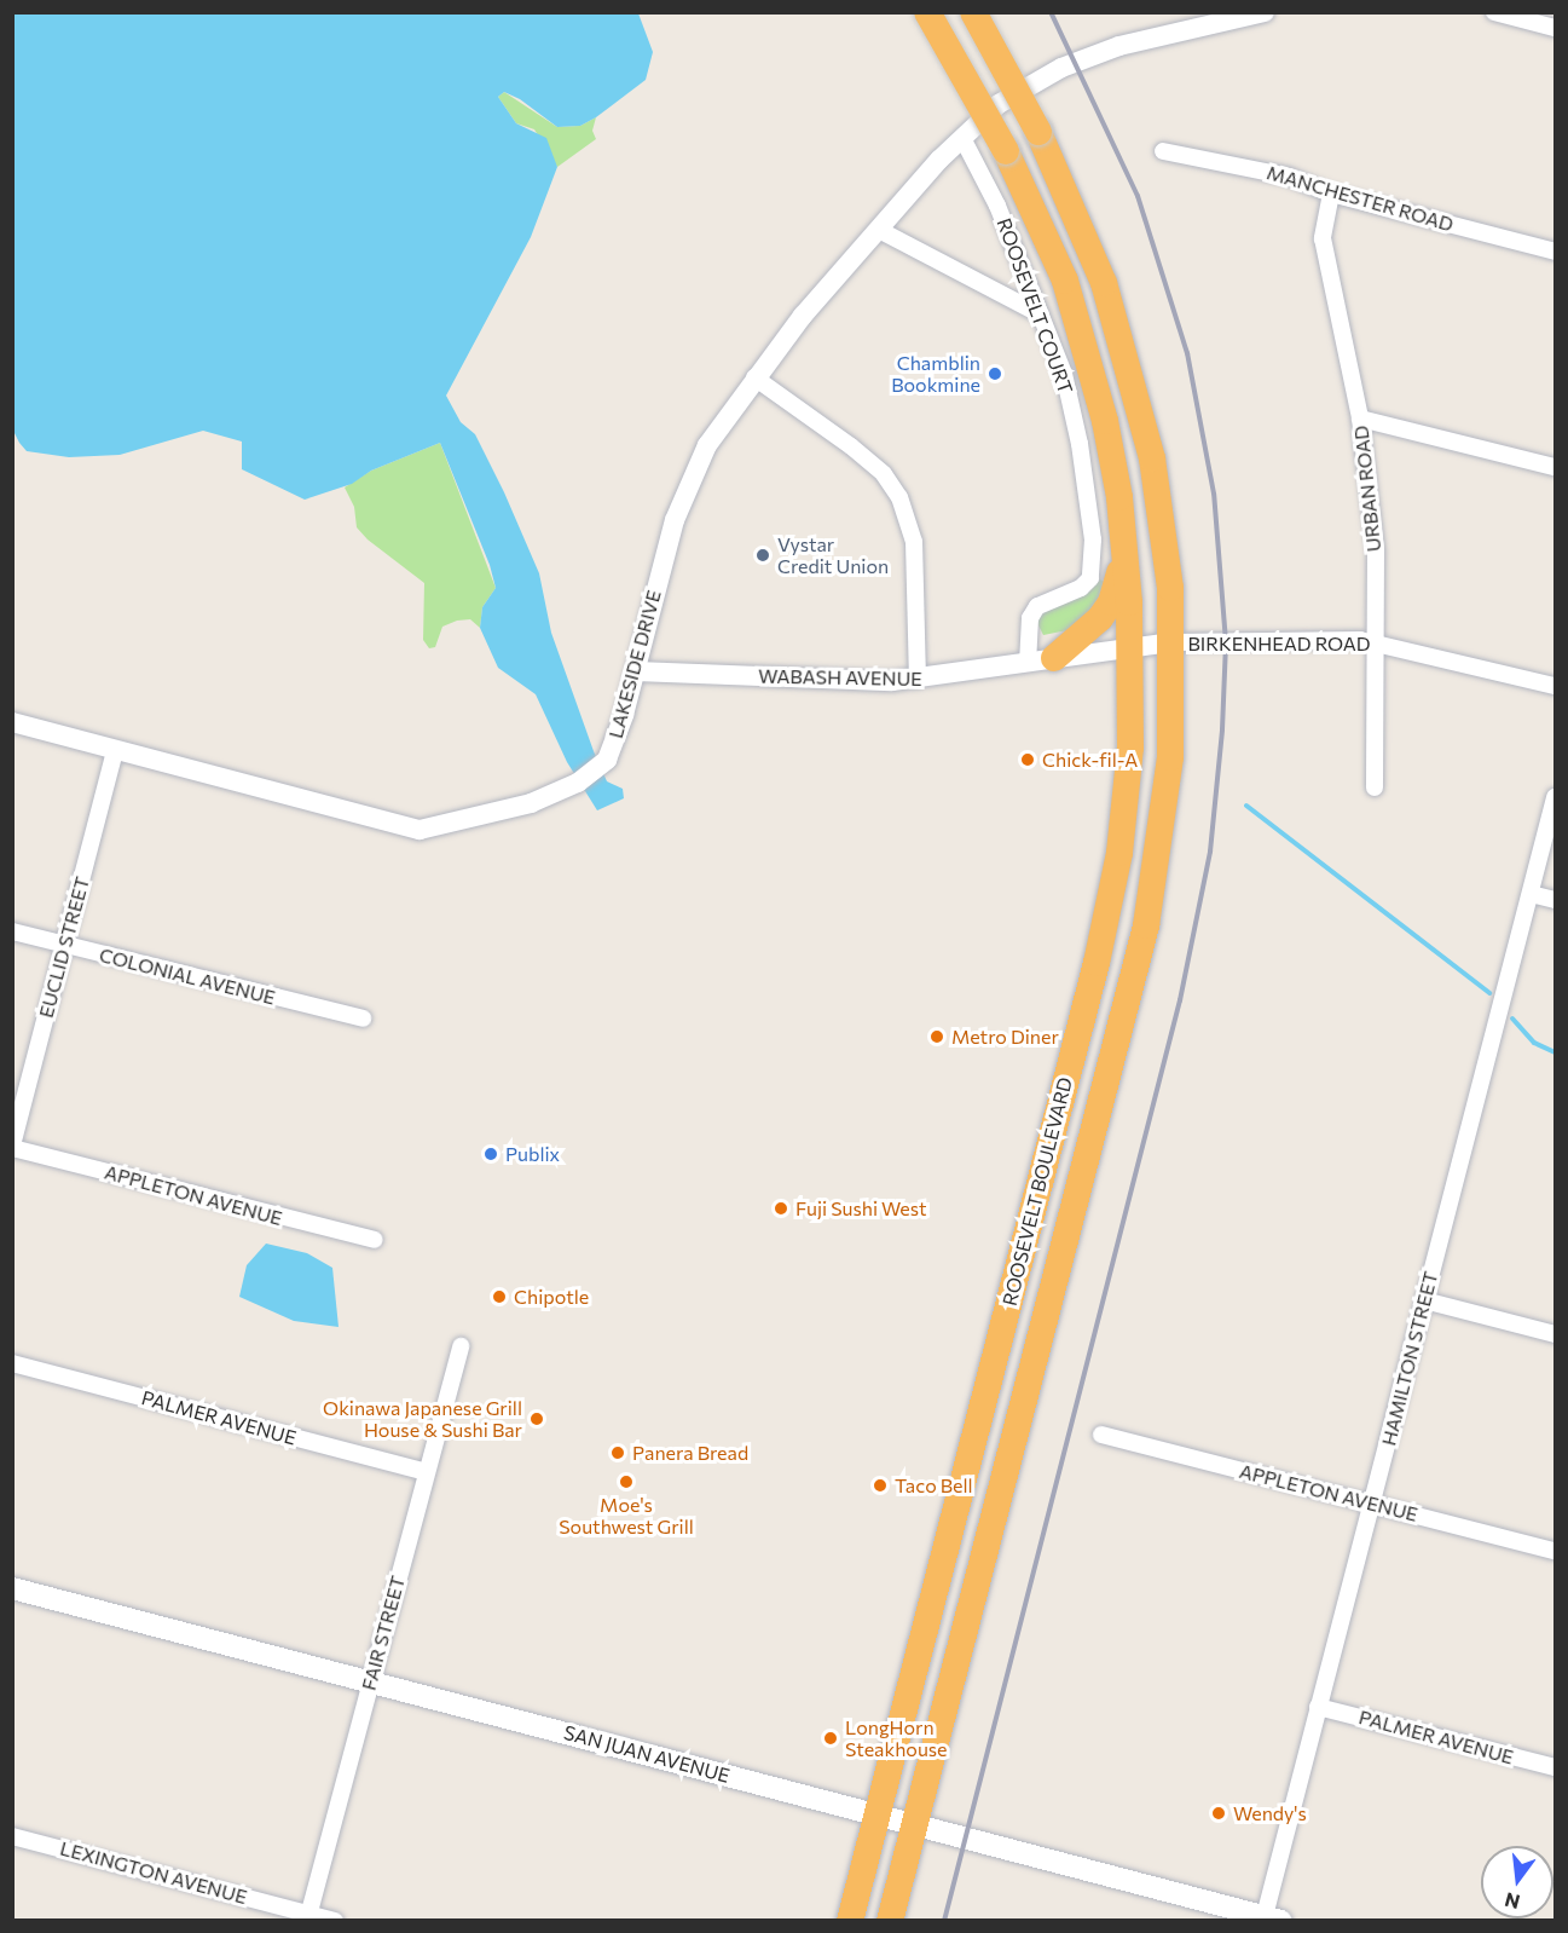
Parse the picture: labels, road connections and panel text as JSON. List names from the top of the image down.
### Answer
{
  "streets": {
    "highway": ["ROOSEVELT BOULEVARD"],
    "main road": ["SAN JUAN AVENUE"],
    "street": [
      "MANCHESTER ROAD",
      "ROOSEVELT COURT",
      "URBAN ROAD",
      "BIRKENHEAD ROAD",
      "LAKESIDE DRIVE",
      "WABASH AVENUE",
      "EUCLID STREET",
      "COLONIAL AVENUE",
      "APPLETON AVENUE",
      "HAMILTON STREET",
      "PALMER AVENUE",
      "FAIR STREET",
      "LEXINGTON AVENUE"
    ]
  },
  "crossings": [
    ["MANCHESTER ROAD", "URBAN ROAD"],
    ["ROOSEVELT COURT", "LAKESIDE DRIVE"],
    ["ROOSEVELT COURT", "WABASH AVENUE"],
    ["URBAN ROAD", "BIRKENHEAD ROAD"],
    ["BIRKENHEAD ROAD", "WABASH AVENUE"],
    ["BIRKENHEAD ROAD", "ROOSEVELT BOULEVARD"],
    ["LAKESIDE DRIVE", "WABASH AVENUE"],
    ["LAKESIDE DRIVE", "EUCLID STREET"],
    ["WABASH AVENUE", "ROOSEVELT BOULEVARD"],
    ["EUCLID STREET", "COLONIAL AVENUE"],
    ["EUCLID STREET", "APPLETON AVENUE"],
    ["ROOSEVELT BOULEVARD", "SAN JUAN AVENUE"],
    ["APPLETON AVENUE", "HAMILTON STREET"],
    ["HAMILTON STREET", "PALMER AVENUE"],
    ["HAMILTON STREET", "SAN JUAN AVENUE"],
    ["PALMER AVENUE", "FAIR STREET"],
    ["FAIR STREET", "SAN JUAN AVENUE"],
    ["FAIR STREET", "LEXINGTON AVENUE"]
  ],
  "places": [
    "Chamblin Bookmine",
    "Vystar Credit Union",
    "Chick-fil-A",
    "Metro Diner",
    "Publix",
    "Fuji Sushi West",
    "Chipotle",
    "Okinawa Japanese Grill House & Sushi Bar",
    "Panera Bread",
    "Moe's Southwest Grill",
    "Taco Bell",
    "LongHorn Steakhouse",
    "Wendy's"
  ],
  "north": "bottom"
}
